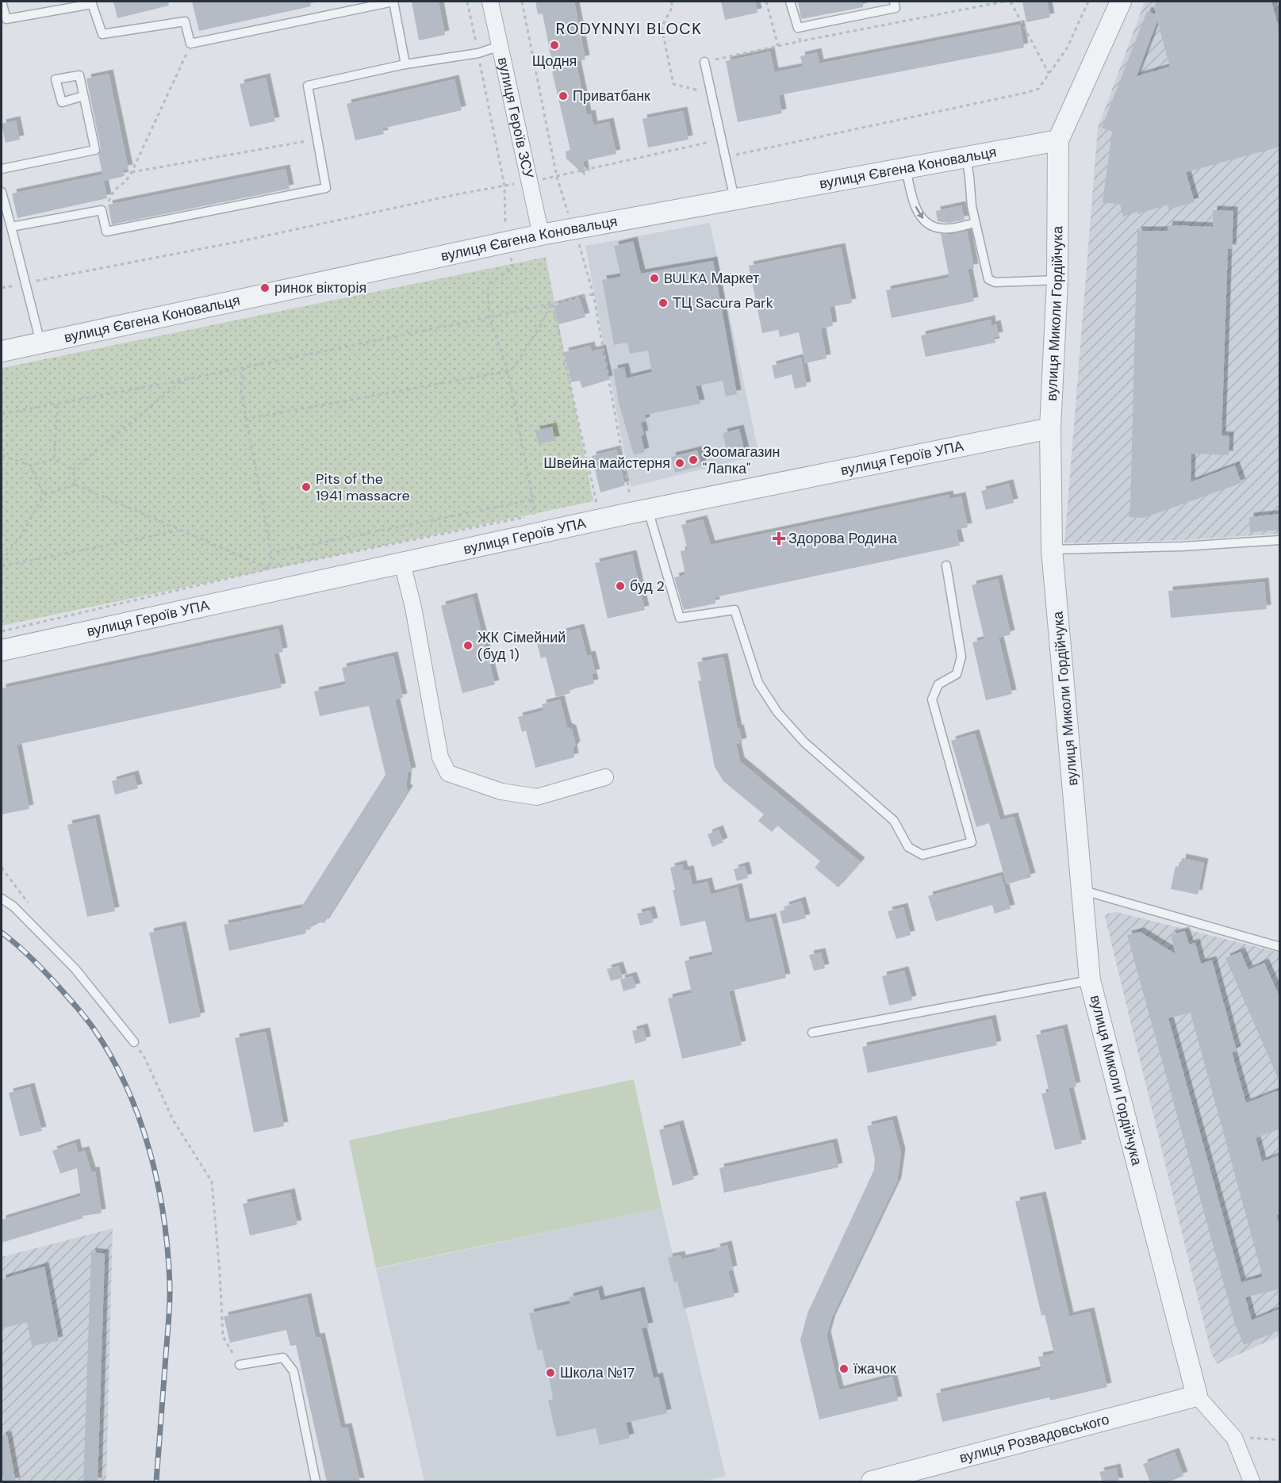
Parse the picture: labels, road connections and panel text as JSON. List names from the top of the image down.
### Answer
{
  "streets": {
    "street": [
      "вулиця Героїв ЗСУ",
      "вулиця Євгена Коновальця",
      "вулиця Миколи Гордійчука",
      "вулиця Героїв УПА",
      "вулиця Розвадовського"
    ]
  },
  "crossings": [
    ["вулиця Героїв ЗСУ", "вулиця Євгена Коновальця"],
    ["вулиця Євгена Коновальця", "вулиця Миколи Гордійчука"],
    ["вулиця Миколи Гордійчука", "вулиця Героїв УПА"],
    ["вулиця Миколи Гордійчука", "вулиця Розвадовського"]
  ],
  "districts": ["RODYNNYI BLOCK"],
  "places": {
    "other": [
      "Щодня",
      "Приватбанк",
      "BULKA Маркет",
      "ринок вікторія",
      "ТЦ Sacura Park",
      "Зоомагазин \"Лапка\"",
      "Швейна майстерня",
      "Pits of the 1941 massacre",
      "буд 2",
      "ЖК Сімейний (буд 1)",
      "їжачок",
      "Школа №17"
    ],
    "health": ["Здорова Родина"]
  }
}
